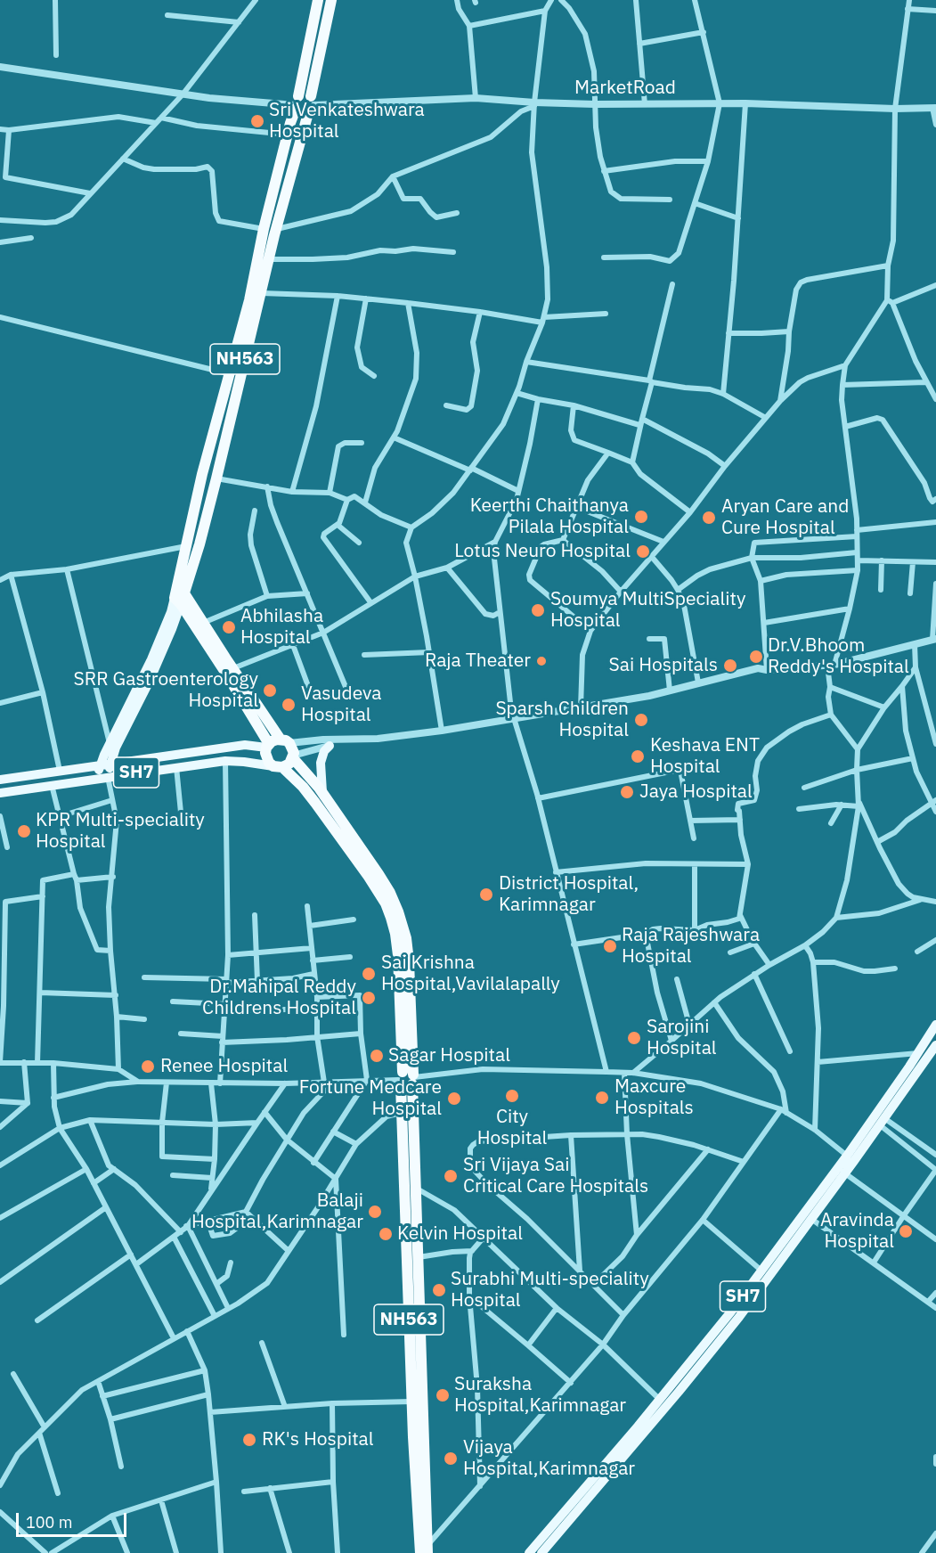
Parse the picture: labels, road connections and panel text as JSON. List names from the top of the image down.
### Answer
{
  "streets": {
    "highway": ["NH563"],
    "main road": ["SH7"],
    "street": ["MarketRoad"]
  },
  "crossings": [
    ["MarketRoad", "NH563"],
    ["NH563", "SH7"]
  ],
  "places": [
    "Sri Venkateshwara Hospital",
    "Keerthi Chaithanya Pilala Hospital",
    "Aryan Care and Cure Hospital",
    "Lotus Neuro Hospital",
    "Soumya MultiSpeciality Hospital",
    "Abhilasha Hospital",
    "Dr.V.Bhoom Reddy's Hospital",
    "Raja Theater",
    "Sai Hospitals",
    "SRR Gastroenterology Hospital",
    "Vasudeva Hospital",
    "Sparsh Children Hospital",
    "Keshava ENT Hospital",
    "Jaya Hospital",
    "KPR Multi-speciality Hospital",
    "District Hospital, Karimnagar",
    "Raja Rajeshwara Hospital",
    "Sai Krishna Hospital,Vavilalapally",
    "Dr.Mahipal Reddy Childrens Hospital",
    "Sarojini Hospital",
    "Sagar Hospital",
    "Renee Hospital",
    "City Hospital",
    "Maxcure Hospitals",
    "Fortune Medcare Hospital",
    "Sri Vijaya Sai Critical Care Hospitals",
    "Balaji Hospital,Karimnagar",
    "Aravinda Hospital",
    "Kelvin Hospital",
    "Surabhi Multi-speciality Hospital",
    "Suraksha Hospital,Karimnagar",
    "RK's Hospital",
    "Vijaya Hospital,Karimnagar"
  ],
  "scale_bar": "100 m"
}
